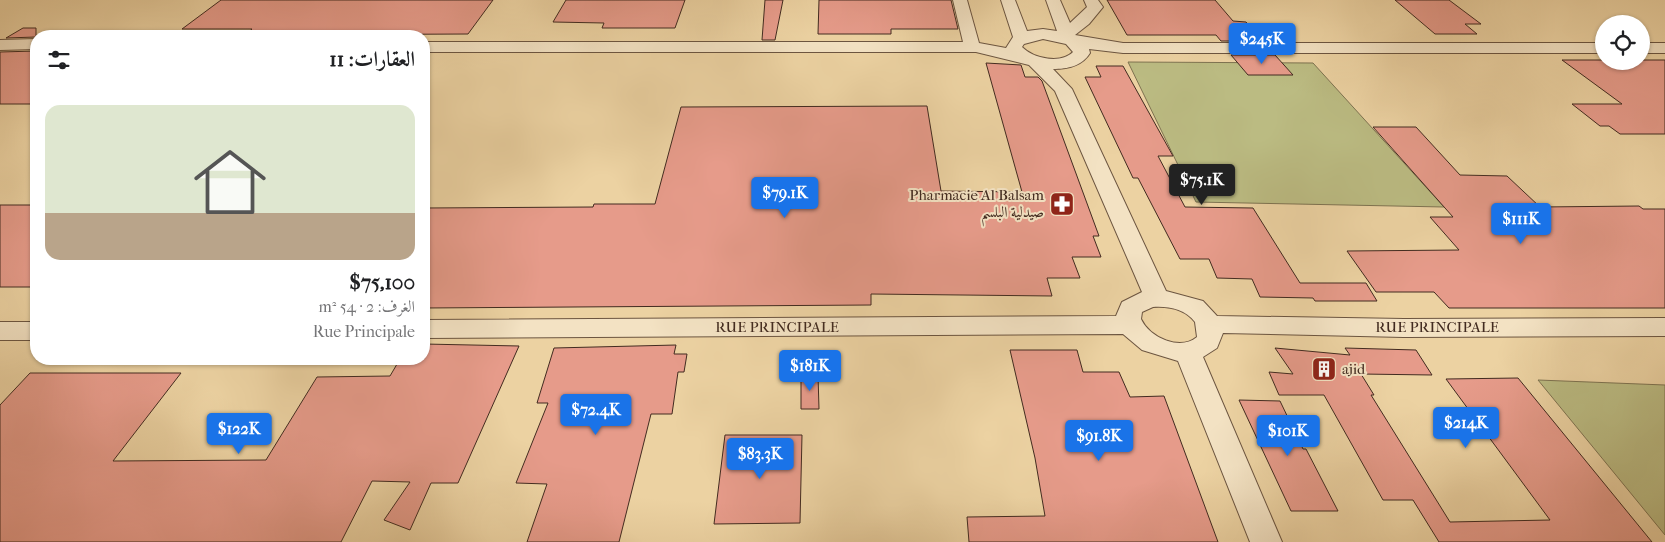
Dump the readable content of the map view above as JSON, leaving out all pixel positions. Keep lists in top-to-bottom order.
{
  "streets": {
    "street": ["RUE PRINCIPALE"]
  },
  "places": {
    "pharmacy": ["Pharmacie Al Balsam صيدلية البلسم"],
    "building": ["ajid"]
  },
  "page": {
    "price": [
      "$245K",
      "$75.1K",
      "$79.1K",
      "$111K",
      "$181K",
      "$72.4K",
      "$214K",
      "$122K",
      "$101K",
      "$91.8K",
      "$83.3K"
    ],
    "heading": "العقارات: 11",
    "list": [
      {
        "name": "$75,100",
        "note": "الغرف: 2 · 54 m² · Rue Principale"
      }
    ]
  }
}
